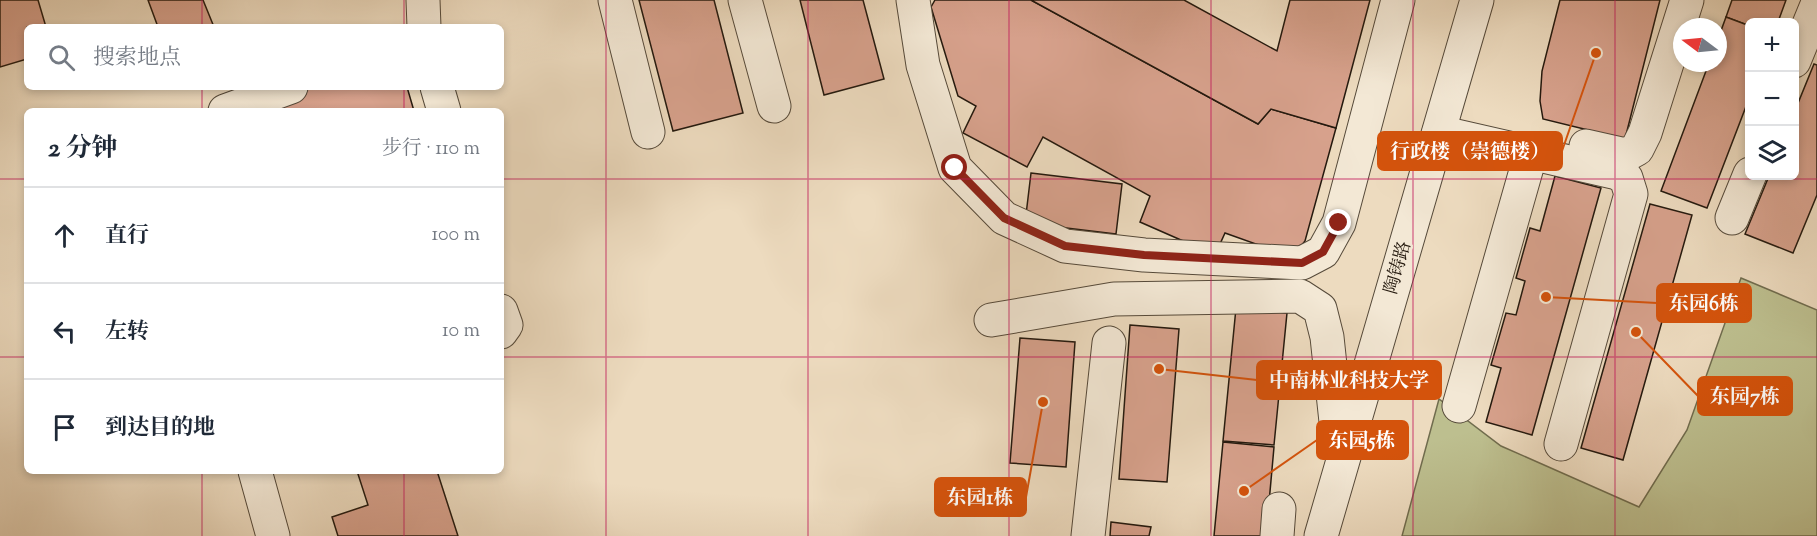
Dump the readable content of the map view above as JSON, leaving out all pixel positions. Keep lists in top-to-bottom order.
{
  "streets": {
    "street": ["陶铸路"]
  },
  "places": [
    "行政楼（崇德楼）",
    "东园6栋",
    "东园7栋",
    "中南林业科技大学",
    "东园1栋",
    "东园5栋"
  ],
  "north": "left",
  "page": {
    "map_buttons": ["+", "−"],
    "search": "搜索地点",
    "heading": ["2 分钟", "步行 · 110 m"],
    "list": [
      ["直行", "100 m"],
      ["左转", "10 m"],
      "到达目的地"
    ]
  }
}
